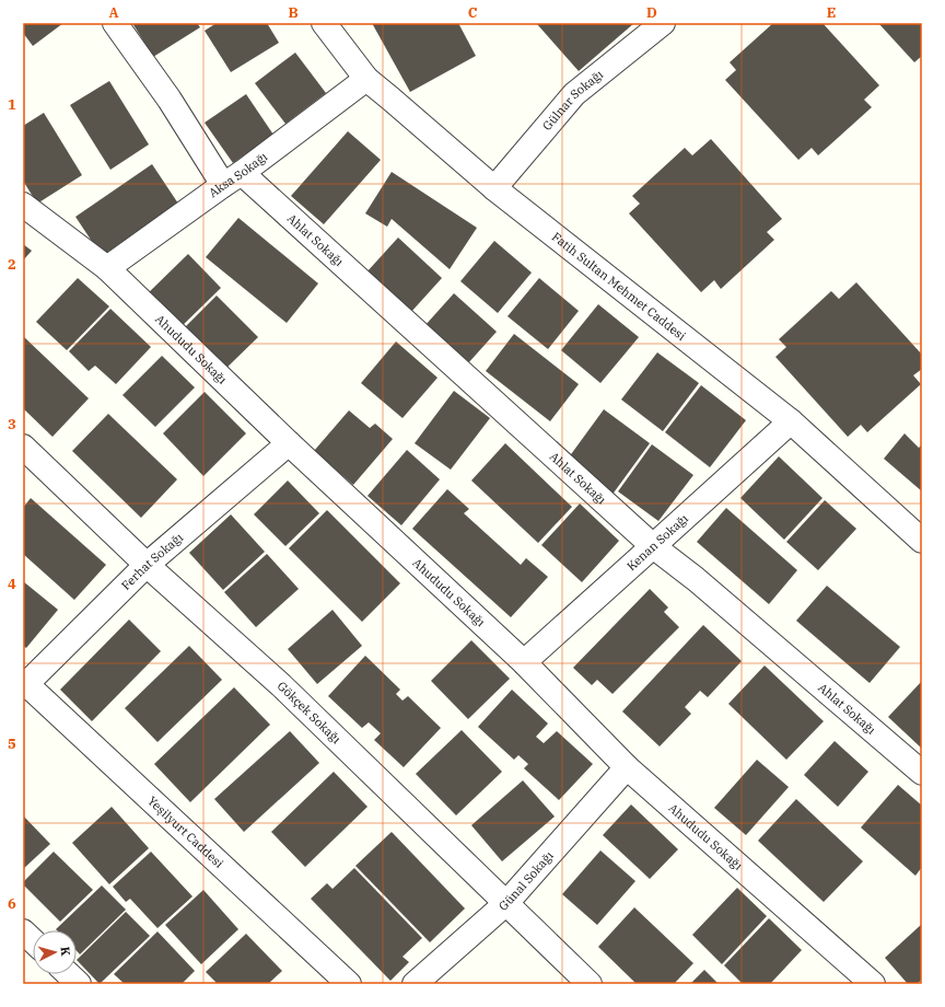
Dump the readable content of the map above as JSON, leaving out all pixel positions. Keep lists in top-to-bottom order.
{
  "streets": {
    "street": [
      "Gülnar Sokağı",
      "Aksa Sokağı",
      "Ahlat Sokağı",
      "Fatih Sultan Mehmet Caddesi",
      "Ahududu Sokağı",
      "Kenan Sokağı",
      "Ferhat Sokağı",
      "Gökçek Sokağı",
      "Yeşilyurt Caddesi",
      "Günal Sokağı"
    ]
  },
  "crossings": [
    ["Gülnar Sokağı", "Fatih Sultan Mehmet Caddesi"],
    ["Aksa Sokağı", "Ahlat Sokağı"],
    ["Aksa Sokağı", "Fatih Sultan Mehmet Caddesi"],
    ["Aksa Sokağı", "Ahududu Sokağı"],
    ["Ahlat Sokağı", "Kenan Sokağı"],
    ["Fatih Sultan Mehmet Caddesi", "Kenan Sokağı"],
    ["Ahududu Sokağı", "Kenan Sokağı"],
    ["Ahududu Sokağı", "Ferhat Sokağı"],
    ["Ahududu Sokağı", "Günal Sokağı"],
    ["Ferhat Sokağı", "Gökçek Sokağı"],
    ["Ferhat Sokağı", "Yeşilyurt Caddesi"],
    ["Gökçek Sokağı", "Günal Sokağı"]
  ],
  "north": "right",
  "grid": {
    "columns": [
      "A",
      "B",
      "C",
      "D",
      "E"
    ],
    "rows": [
      "1",
      "2",
      "3",
      "4",
      "5",
      "6"
    ]
  }
}
